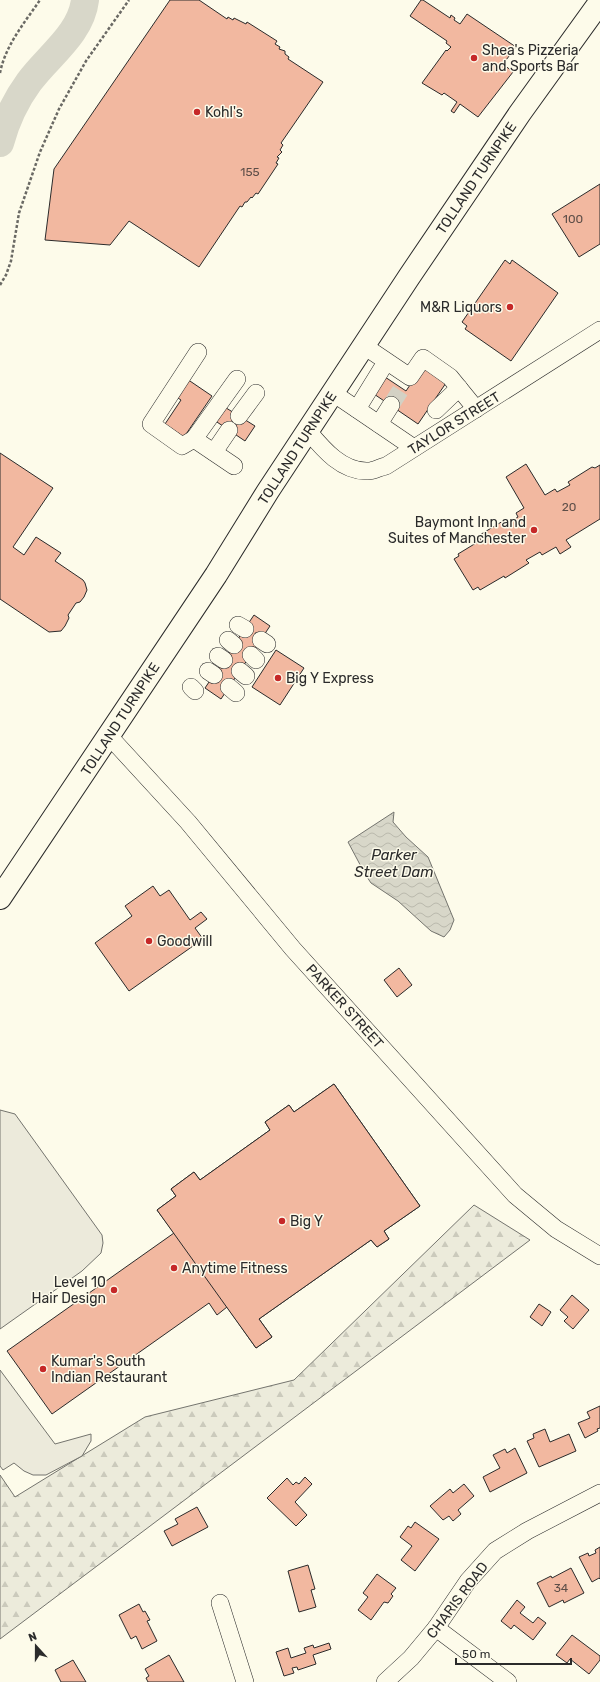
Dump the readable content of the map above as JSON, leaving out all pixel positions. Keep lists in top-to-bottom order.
{
  "streets": {
    "main road": ["TOLLAND TURNPIKE"],
    "street": ["TAYLOR STREET", "PARKER STREET", "CHARIS ROAD"]
  },
  "crossings": [
    ["TOLLAND TURNPIKE", "TAYLOR STREET"],
    ["TOLLAND TURNPIKE", "PARKER STREET"]
  ],
  "water": ["Parker Street Dam"],
  "places": [
    "Shea's Pizzeria and Sports Bar",
    "Kohl's",
    "M&R Liquors",
    "Baymont Inn and Suites of Manchester",
    "Big Y Express",
    "Goodwill",
    "Big Y",
    "Anytime Fitness",
    "Level 10 Hair Design",
    "Kumar's South Indian Restaurant"
  ],
  "house_numbers": [
    "155",
    "100",
    "20",
    "34"
  ],
  "scale_bar": "50 m",
  "north": "top"
}
